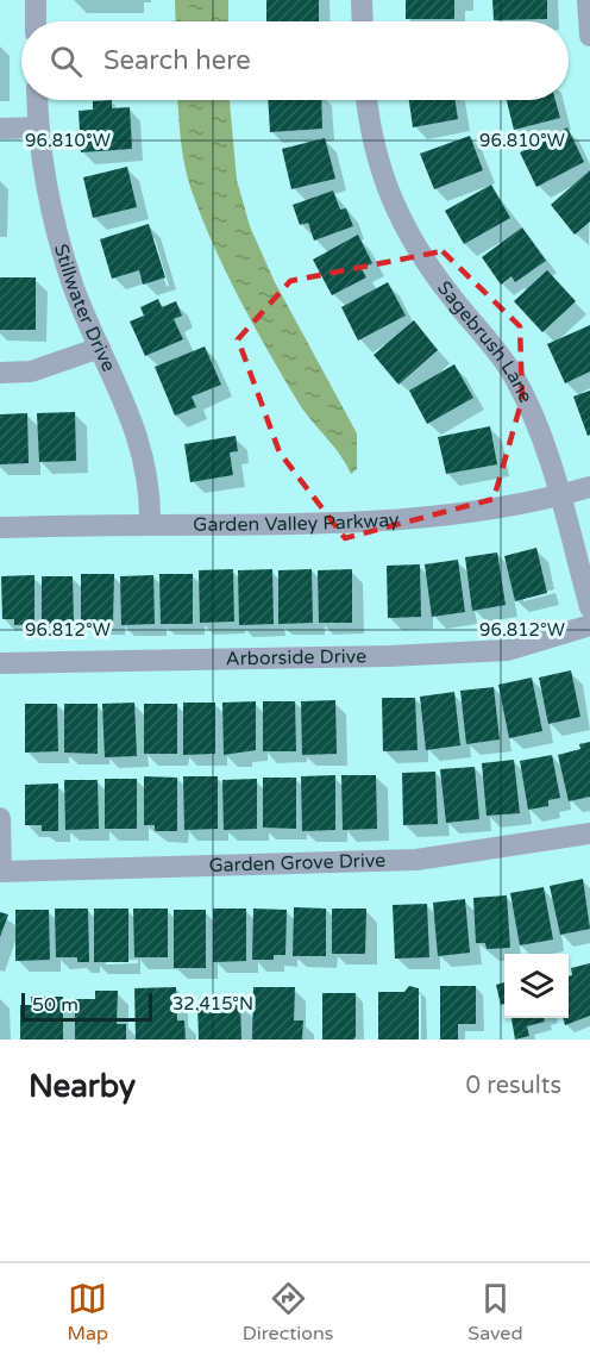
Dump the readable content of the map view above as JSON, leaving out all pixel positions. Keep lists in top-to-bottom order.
{
  "streets": {
    "street": [
      "Stillwater Drive",
      "Sagebrush Lane",
      "Garden Valley Parkway",
      "Arborside Drive",
      "Garden Grove Drive"
    ]
  },
  "crossings": [
    ["Stillwater Drive", "Garden Valley Parkway"],
    ["Sagebrush Lane", "Garden Valley Parkway"]
  ],
  "scale_bar": "50 m",
  "page": {
    "search": "Search here",
    "scale": "50 m",
    "heading": ["Nearby", "0 results"],
    "nav": ["Map", "Directions", "Saved"]
  },
  "coordinates": ["96.810°W", "96.812°W", "32.415°N"]
}
